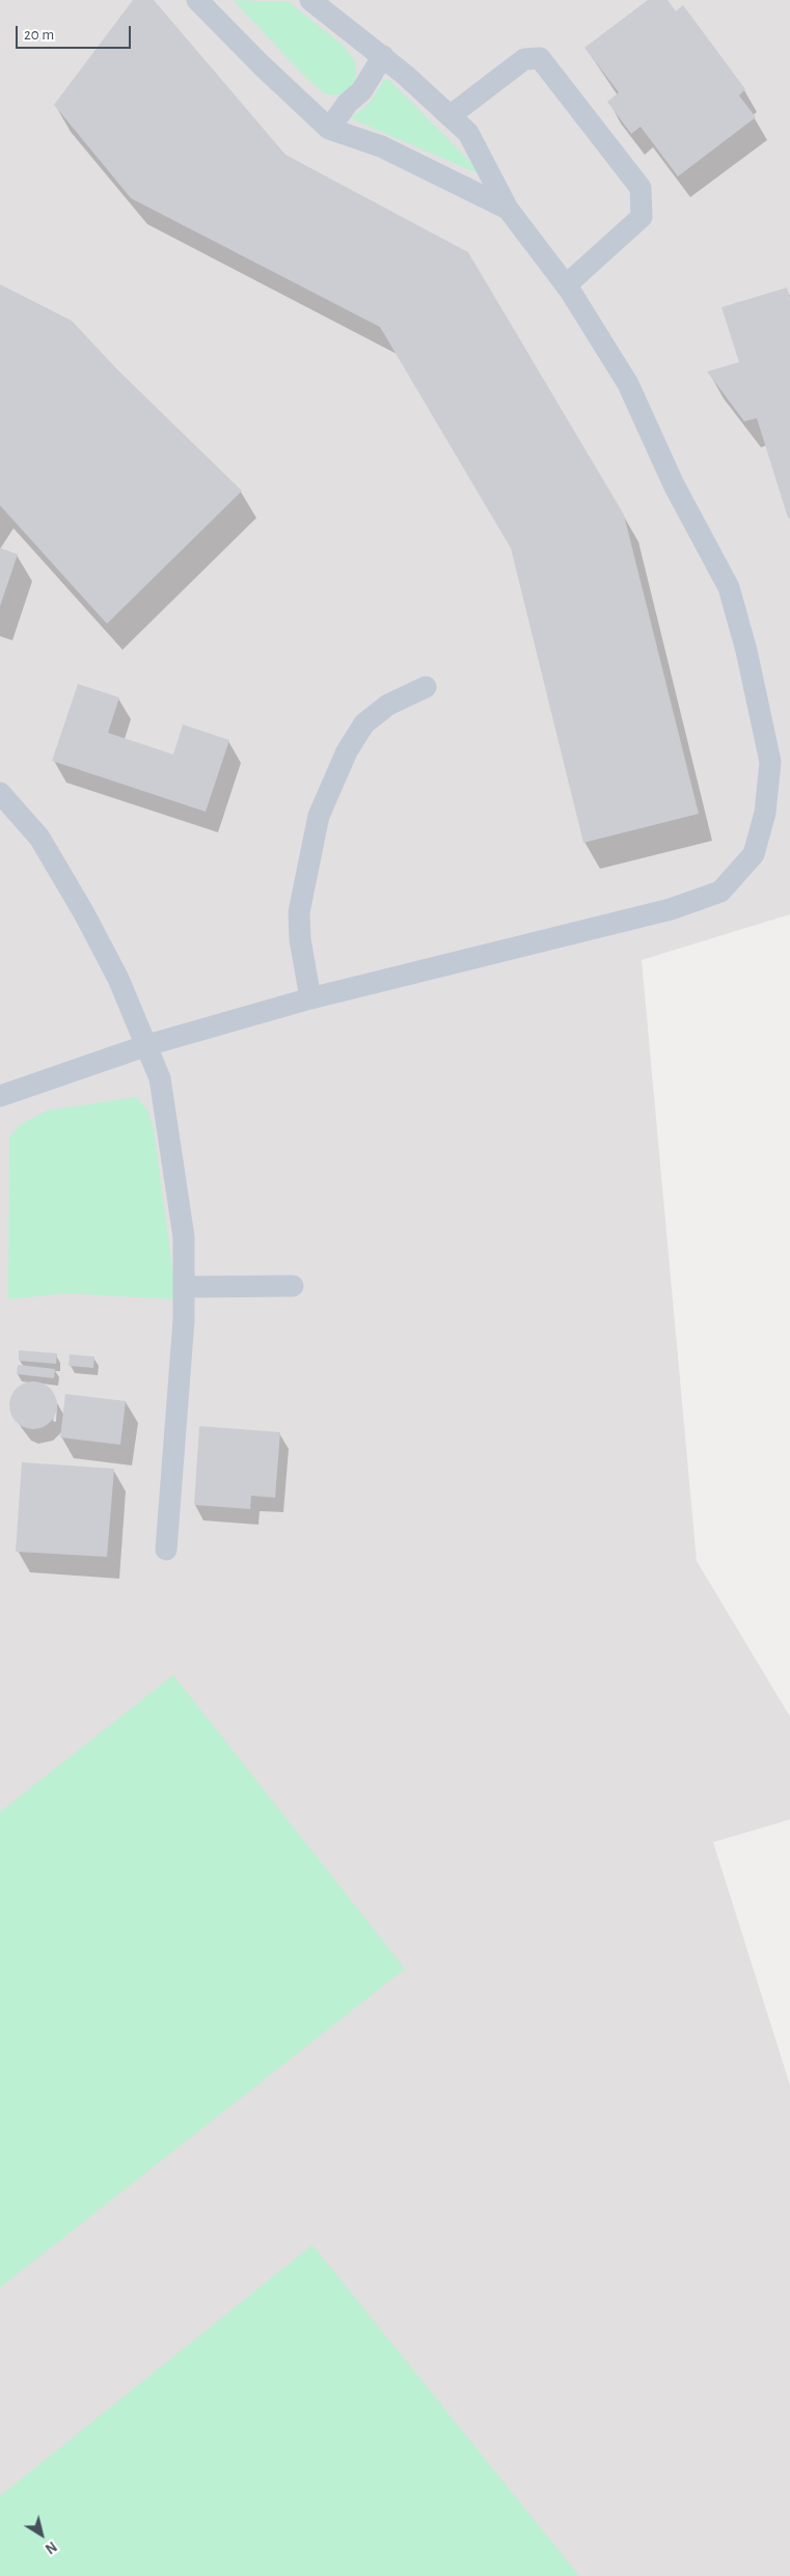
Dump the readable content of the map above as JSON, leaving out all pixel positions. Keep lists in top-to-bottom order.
{
  "scale_bar": "20 m",
  "north": "bottom right"
}
